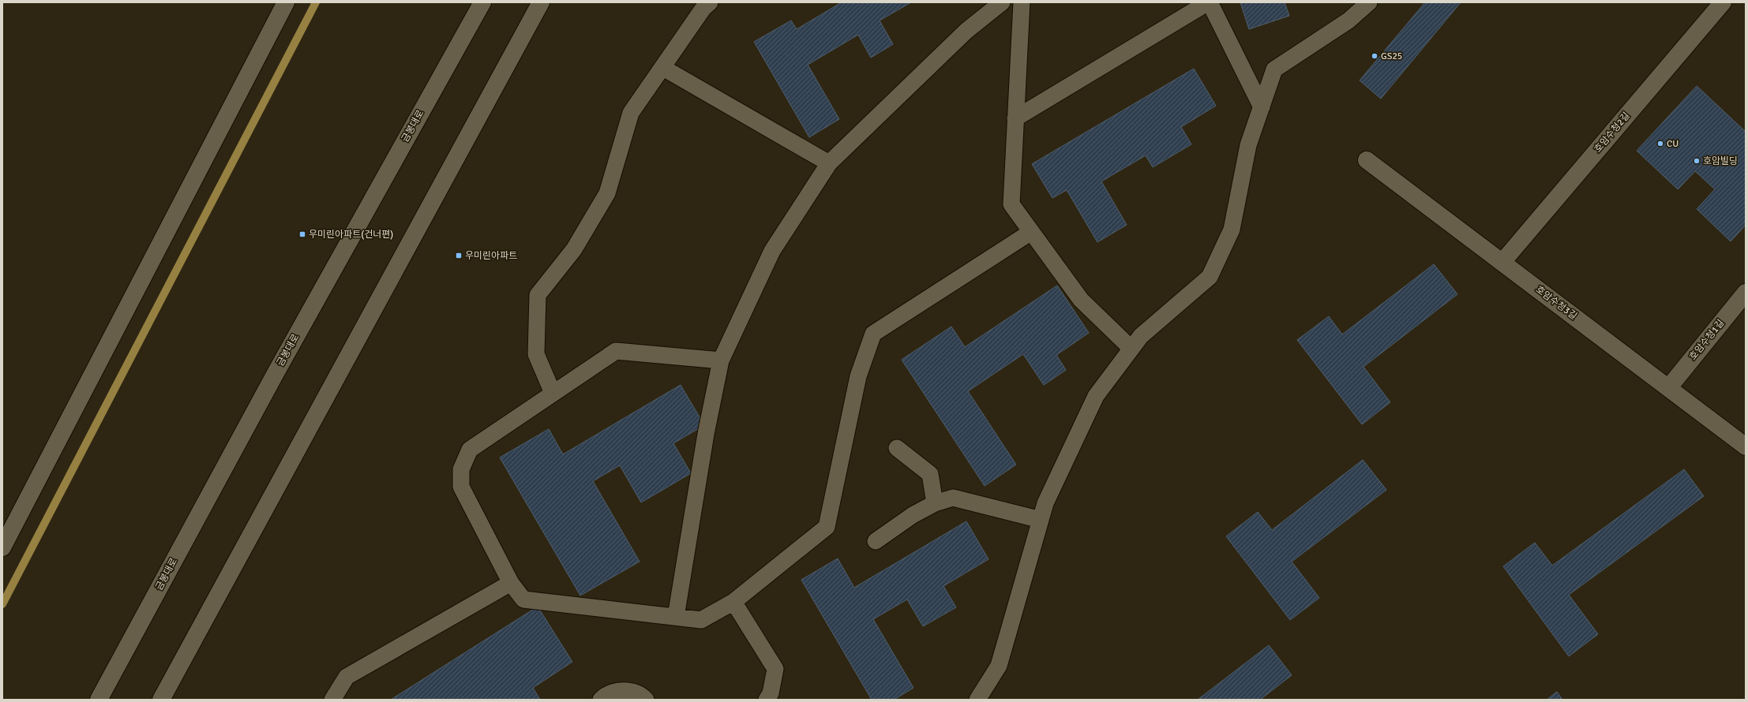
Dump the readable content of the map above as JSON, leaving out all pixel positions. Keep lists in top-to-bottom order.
{
  "streets": {
    "street": [
      "금봉대로",
      "호암수청2길",
      "호암수청3길",
      "호암수청1길"
    ]
  },
  "crossings": [
    ["호암수청2길", "호암수청3길"],
    ["호암수청3길", "호암수청1길"]
  ],
  "places": {
    "other": ["GS25", "CU", "호암빌딩"],
    "transit": ["우미린아파트(건너편)", "우미린아파트"]
  }
}
